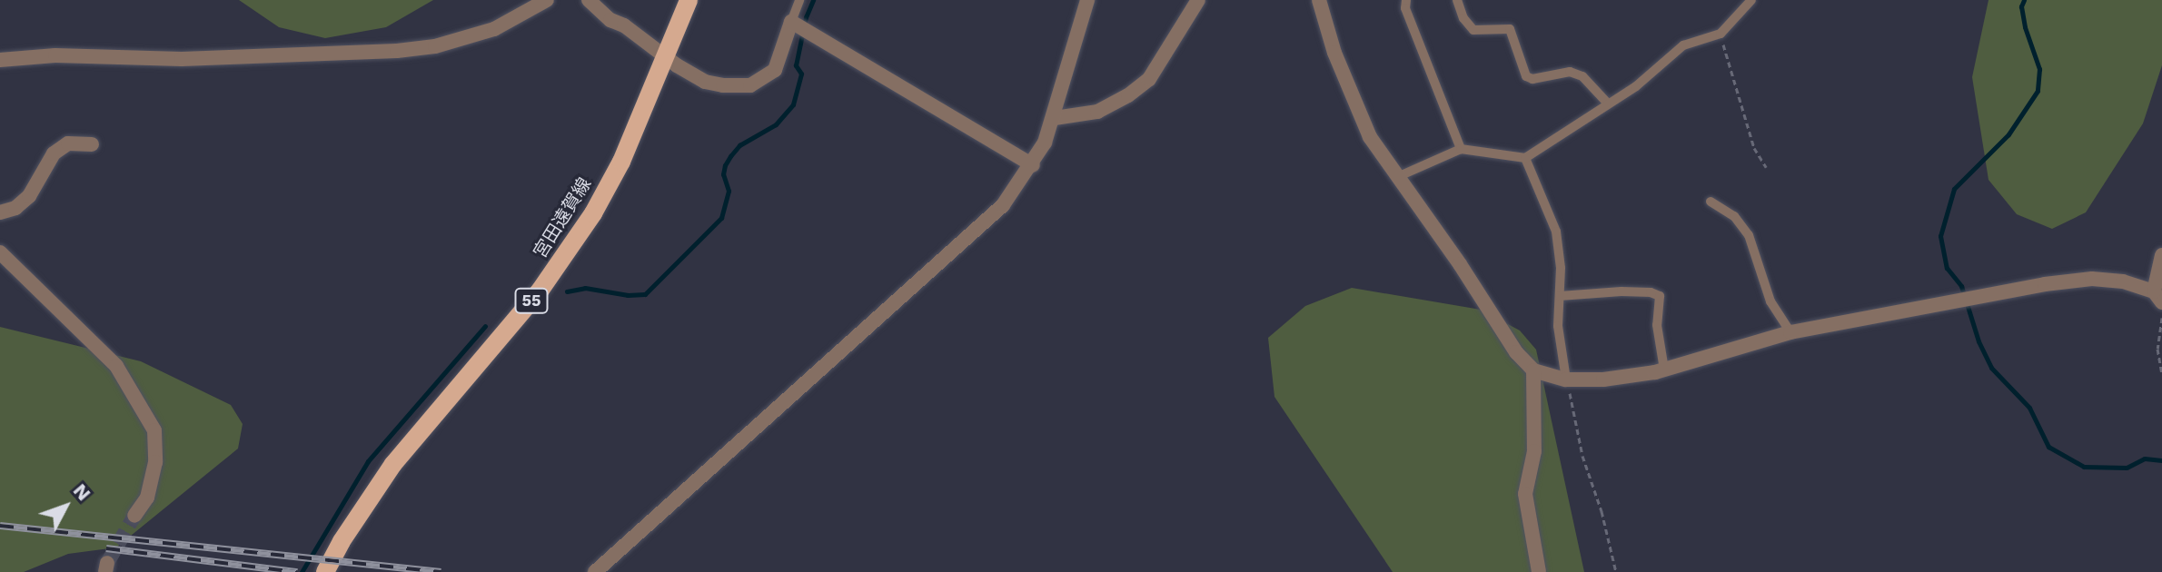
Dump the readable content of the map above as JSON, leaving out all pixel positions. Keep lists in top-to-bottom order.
{
  "streets": {
    "main road": ["宮田遠賀線", "55"]
  },
  "north": "top right"
}
